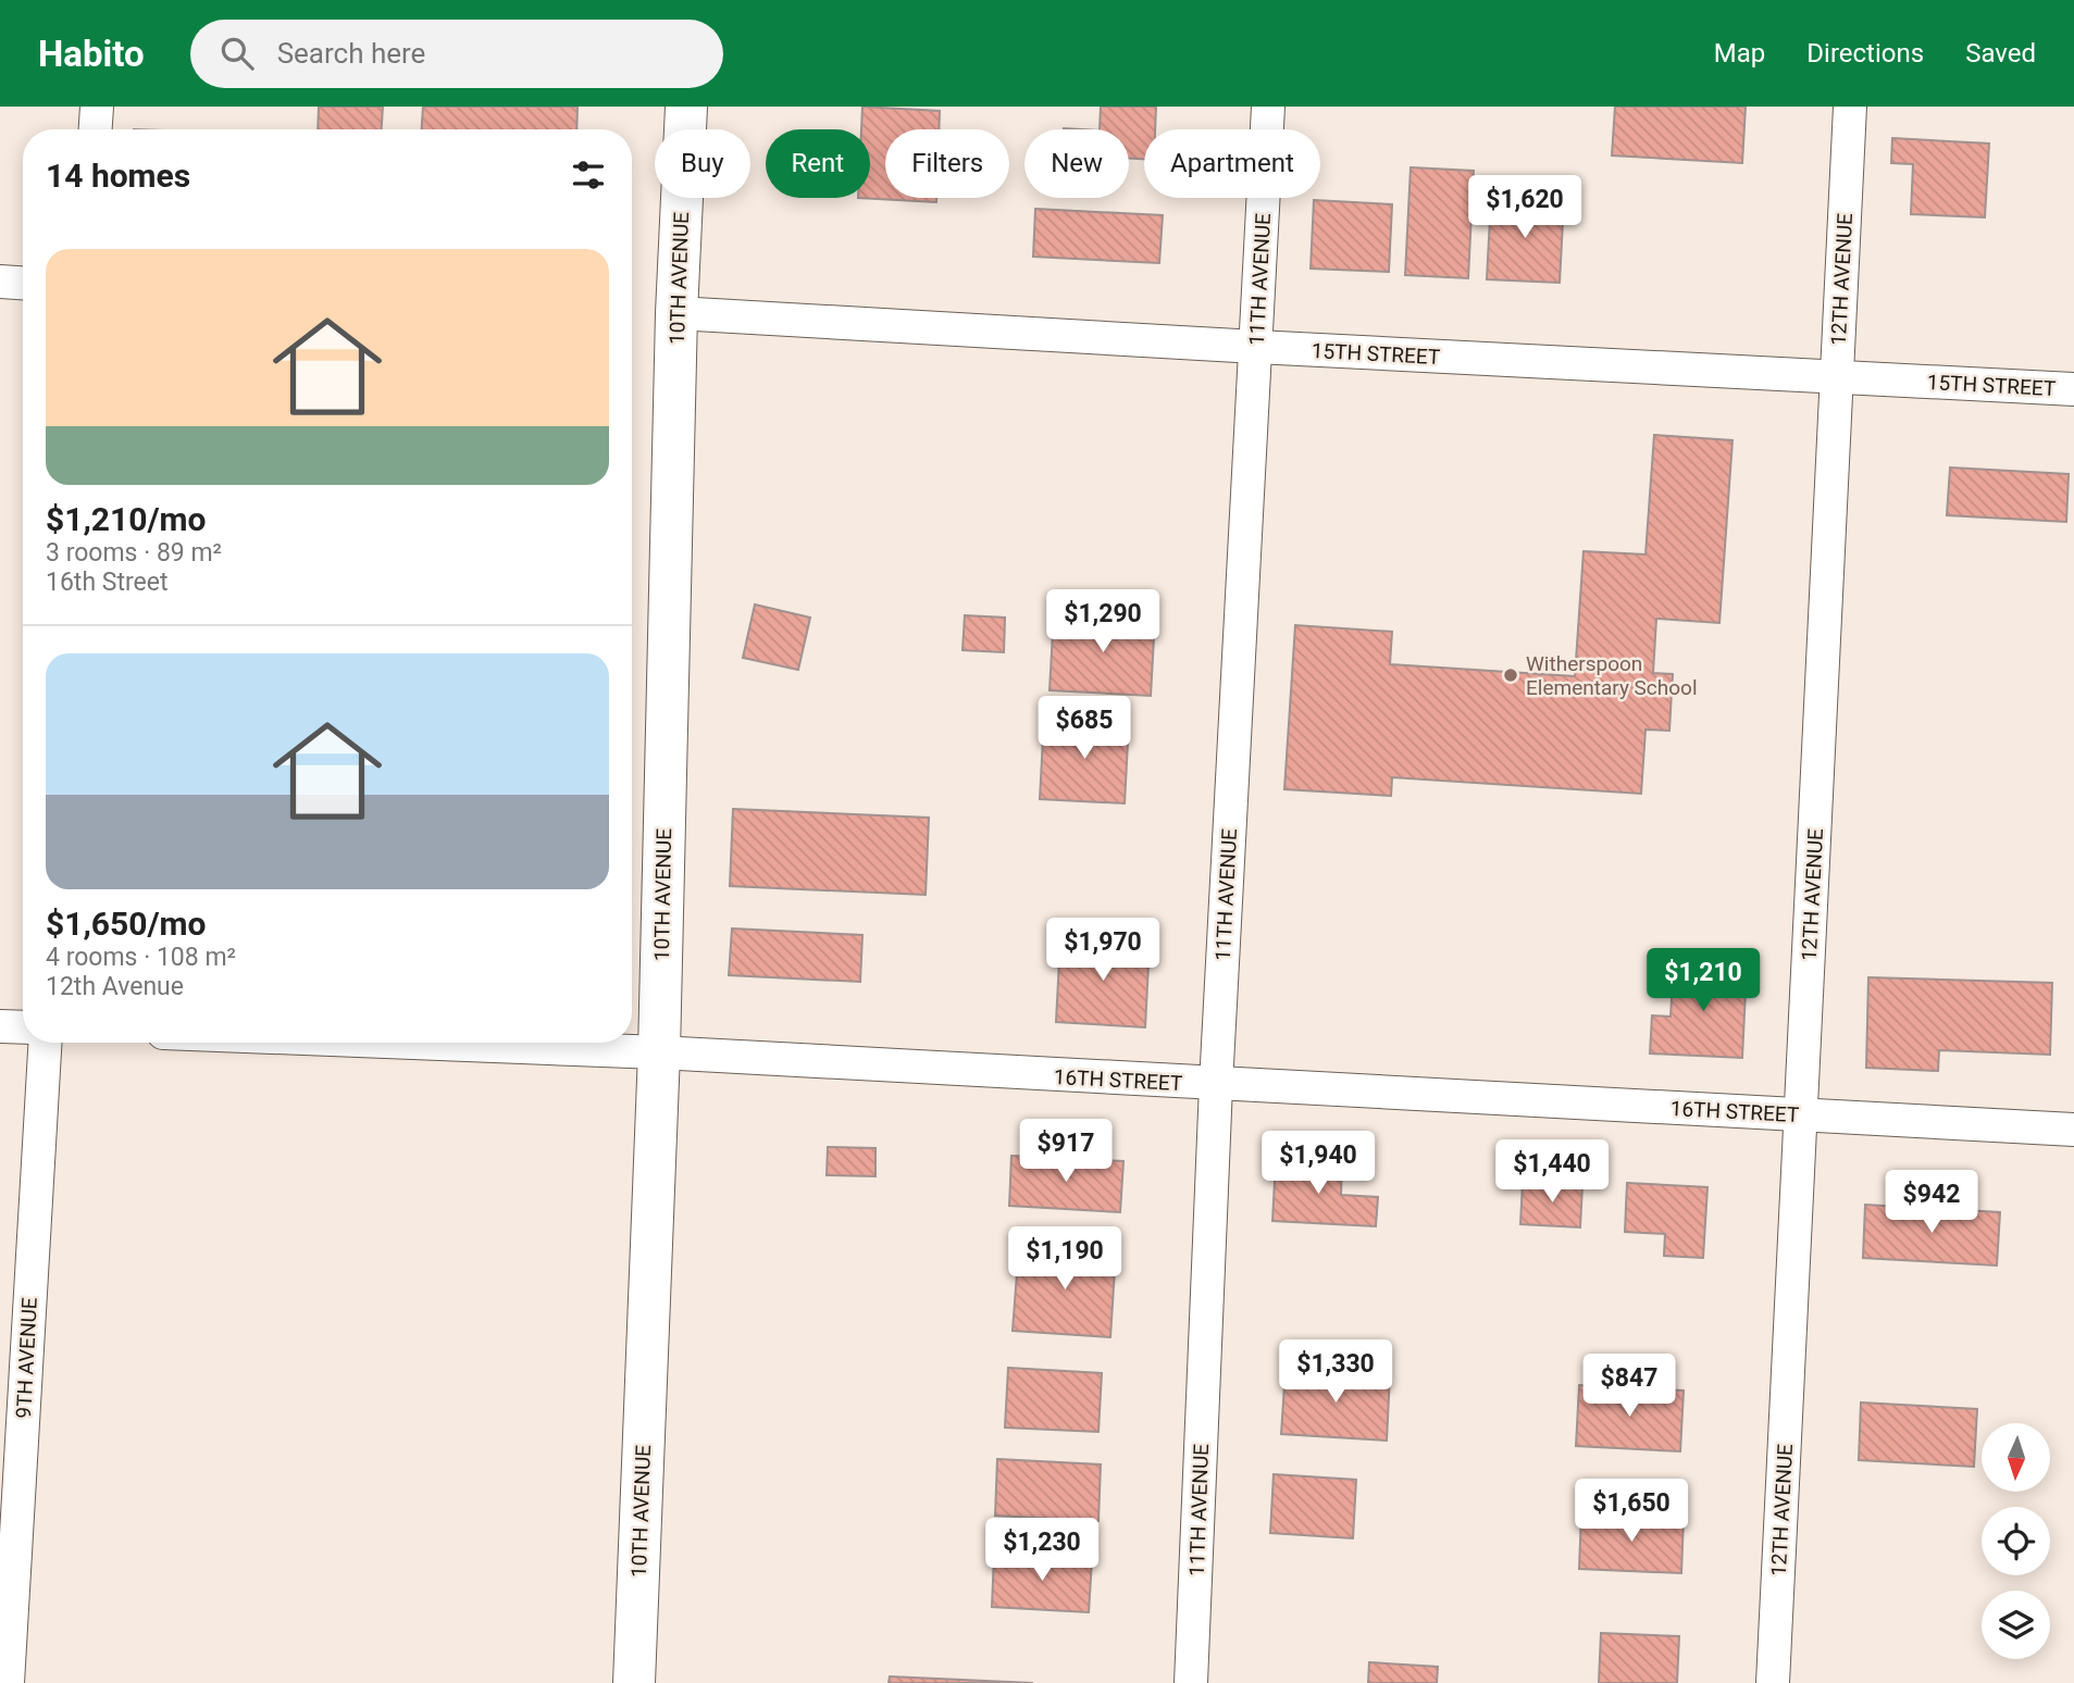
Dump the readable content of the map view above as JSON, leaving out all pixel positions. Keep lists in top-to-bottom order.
{
  "streets": {
    "street": [
      "10TH AVENUE",
      "11TH AVENUE",
      "12TH AVENUE",
      "15TH STREET",
      "16TH STREET",
      "9TH AVENUE"
    ]
  },
  "crossings": [
    ["10TH AVENUE", "15TH STREET"],
    ["10TH AVENUE", "16TH STREET"],
    ["11TH AVENUE", "15TH STREET"],
    ["11TH AVENUE", "16TH STREET"],
    ["12TH AVENUE", "15TH STREET"],
    ["12TH AVENUE", "16TH STREET"]
  ],
  "places": ["Witherspoon Elementary School"],
  "north": "bottom",
  "page": {
    "header": "Habito",
    "search": "Search here",
    "nav": ["Map", "Directions", "Saved"],
    "chip": [
      "Buy",
      "Rent",
      "Filters",
      "New",
      "Apartment"
    ],
    "heading": "14 homes",
    "price": [
      "$1,620",
      "$1,290",
      "$685",
      "$1,970",
      "$1,210",
      "$917",
      "$1,940",
      "$1,440",
      "$942",
      "$1,190",
      "$1,330",
      "$847",
      "$1,650",
      "$1,230"
    ],
    "list": [
      {
        "name": "$1,210/mo",
        "note": "3 rooms · 89 m² · 16th Street"
      },
      {
        "name": "$1,650/mo",
        "note": "4 rooms · 108 m² · 12th Avenue"
      }
    ]
  }
}
